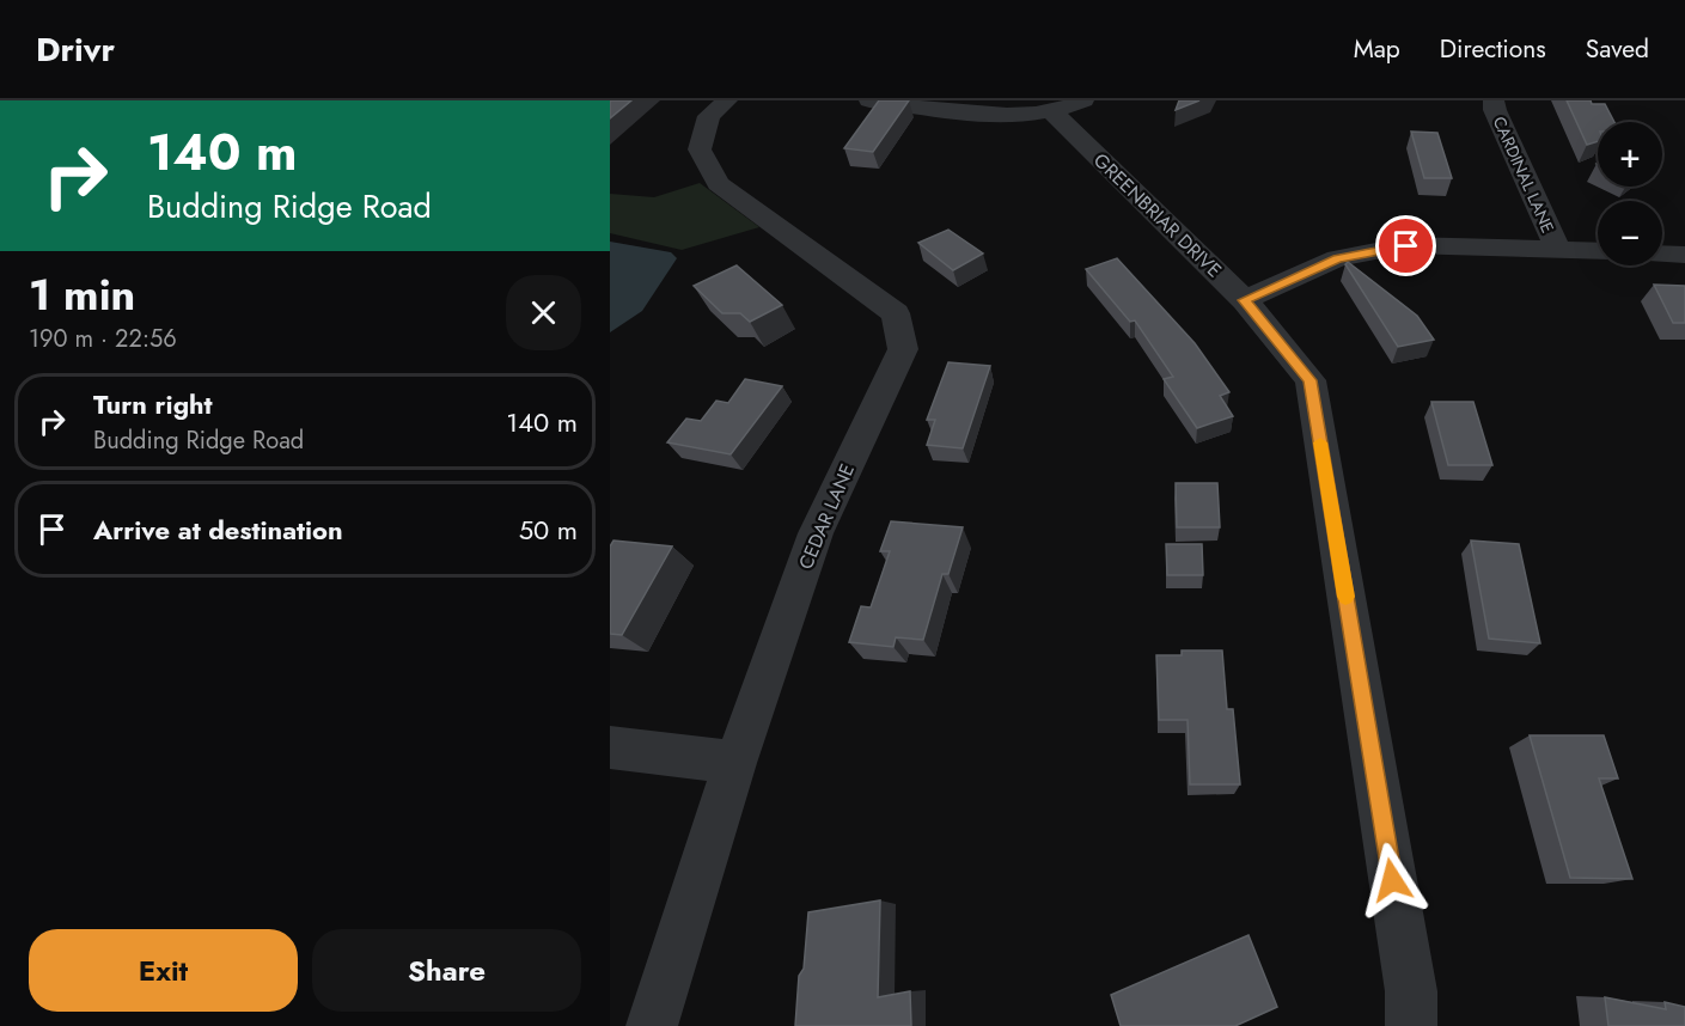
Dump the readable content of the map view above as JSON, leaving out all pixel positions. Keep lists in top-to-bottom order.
{
  "streets": {
    "street": ["CARDINAL LANE", "GREENBRIAR DRIVE", "CEDAR LANE"]
  },
  "page": {
    "header": "Drivr",
    "nav": ["Map", "Directions", "Saved"],
    "turn": ["140 m", "Budding Ridge Road"],
    "map_buttons": ["+", "−"],
    "heading": ["1 min", "190 m · 22:56"],
    "list": [
      {
        "name": "Turn right",
        "note": "Budding Ridge Road",
        "value": "140 m"
      },
      {
        "name": "Arrive at destination",
        "value": "50 m"
      }
    ],
    "buttons": ["Exit", "Share"]
  }
}
